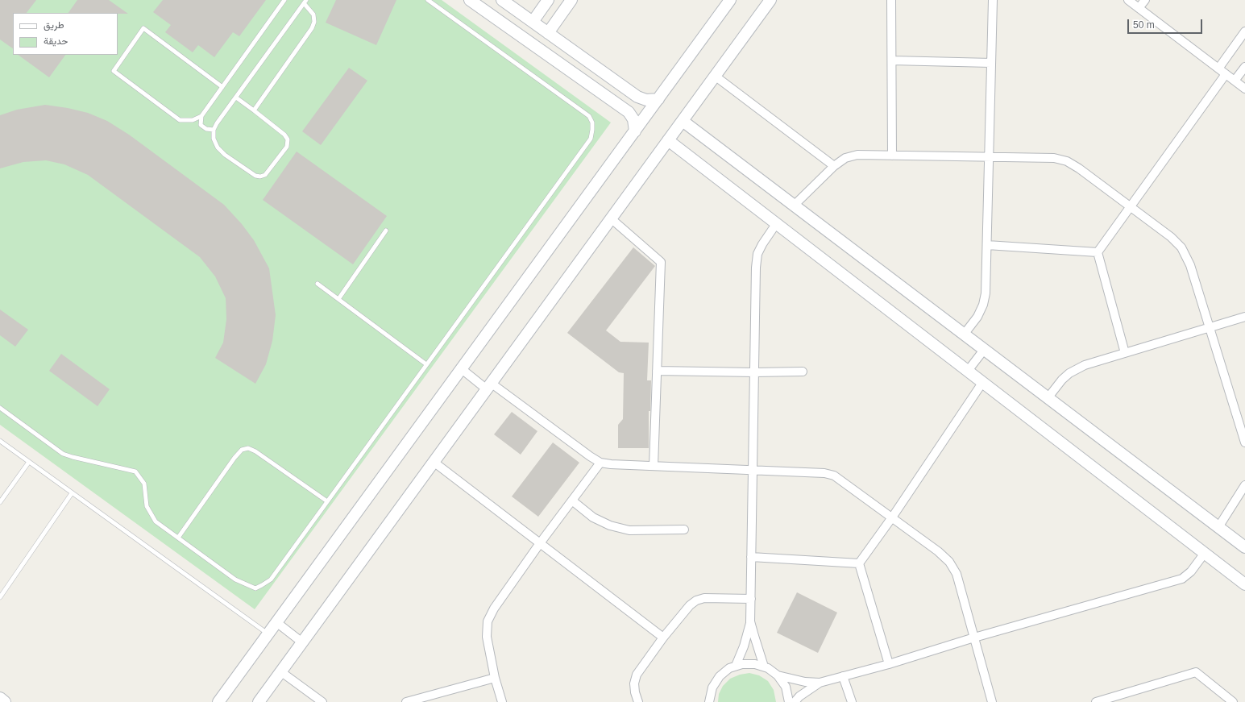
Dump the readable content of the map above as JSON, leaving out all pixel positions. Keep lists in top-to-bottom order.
{
  "legend": ["طريق", "حديقة"],
  "scale_bar": "50 m"
}
